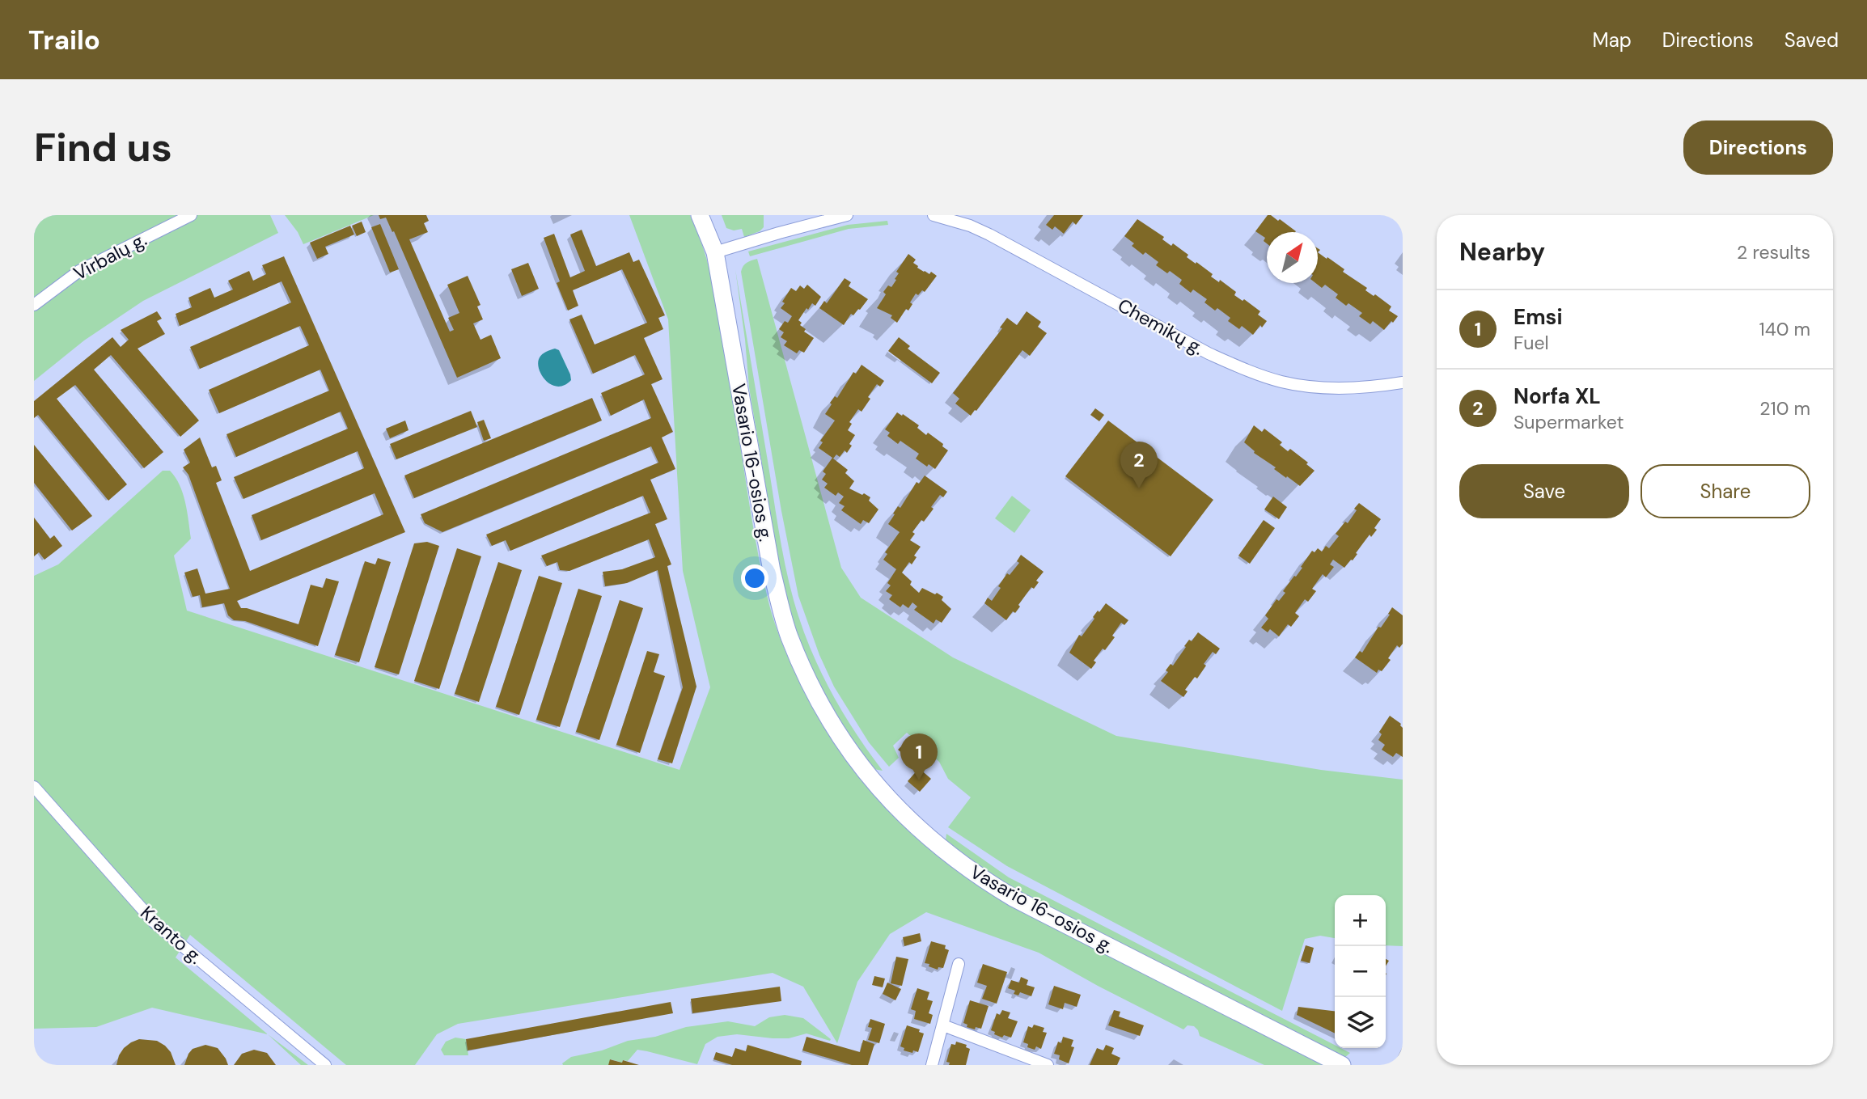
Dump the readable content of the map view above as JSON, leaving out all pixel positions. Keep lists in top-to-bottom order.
{
  "streets": {
    "main road": ["Vasario 16-osios g."],
    "street": ["Virbalų g.", "Chemikų g.", "Kranto g."]
  },
  "north": "top right",
  "page": {
    "header": "Trailo",
    "nav": ["Map", "Directions", "Saved"],
    "buttons": [
      "Directions",
      ["Save", "Share"]
    ],
    "title": "Find us",
    "heading": ["Nearby", "2 results"],
    "list": [
      {
        "mark": "1",
        "name": "Emsi",
        "note": "Fuel",
        "value": "140 m"
      },
      {
        "mark": "2",
        "name": "Norfa XL",
        "note": "Supermarket",
        "value": "210 m"
      }
    ],
    "pins": ["2", "1"],
    "map_buttons": ["+", "−"]
  }
}
